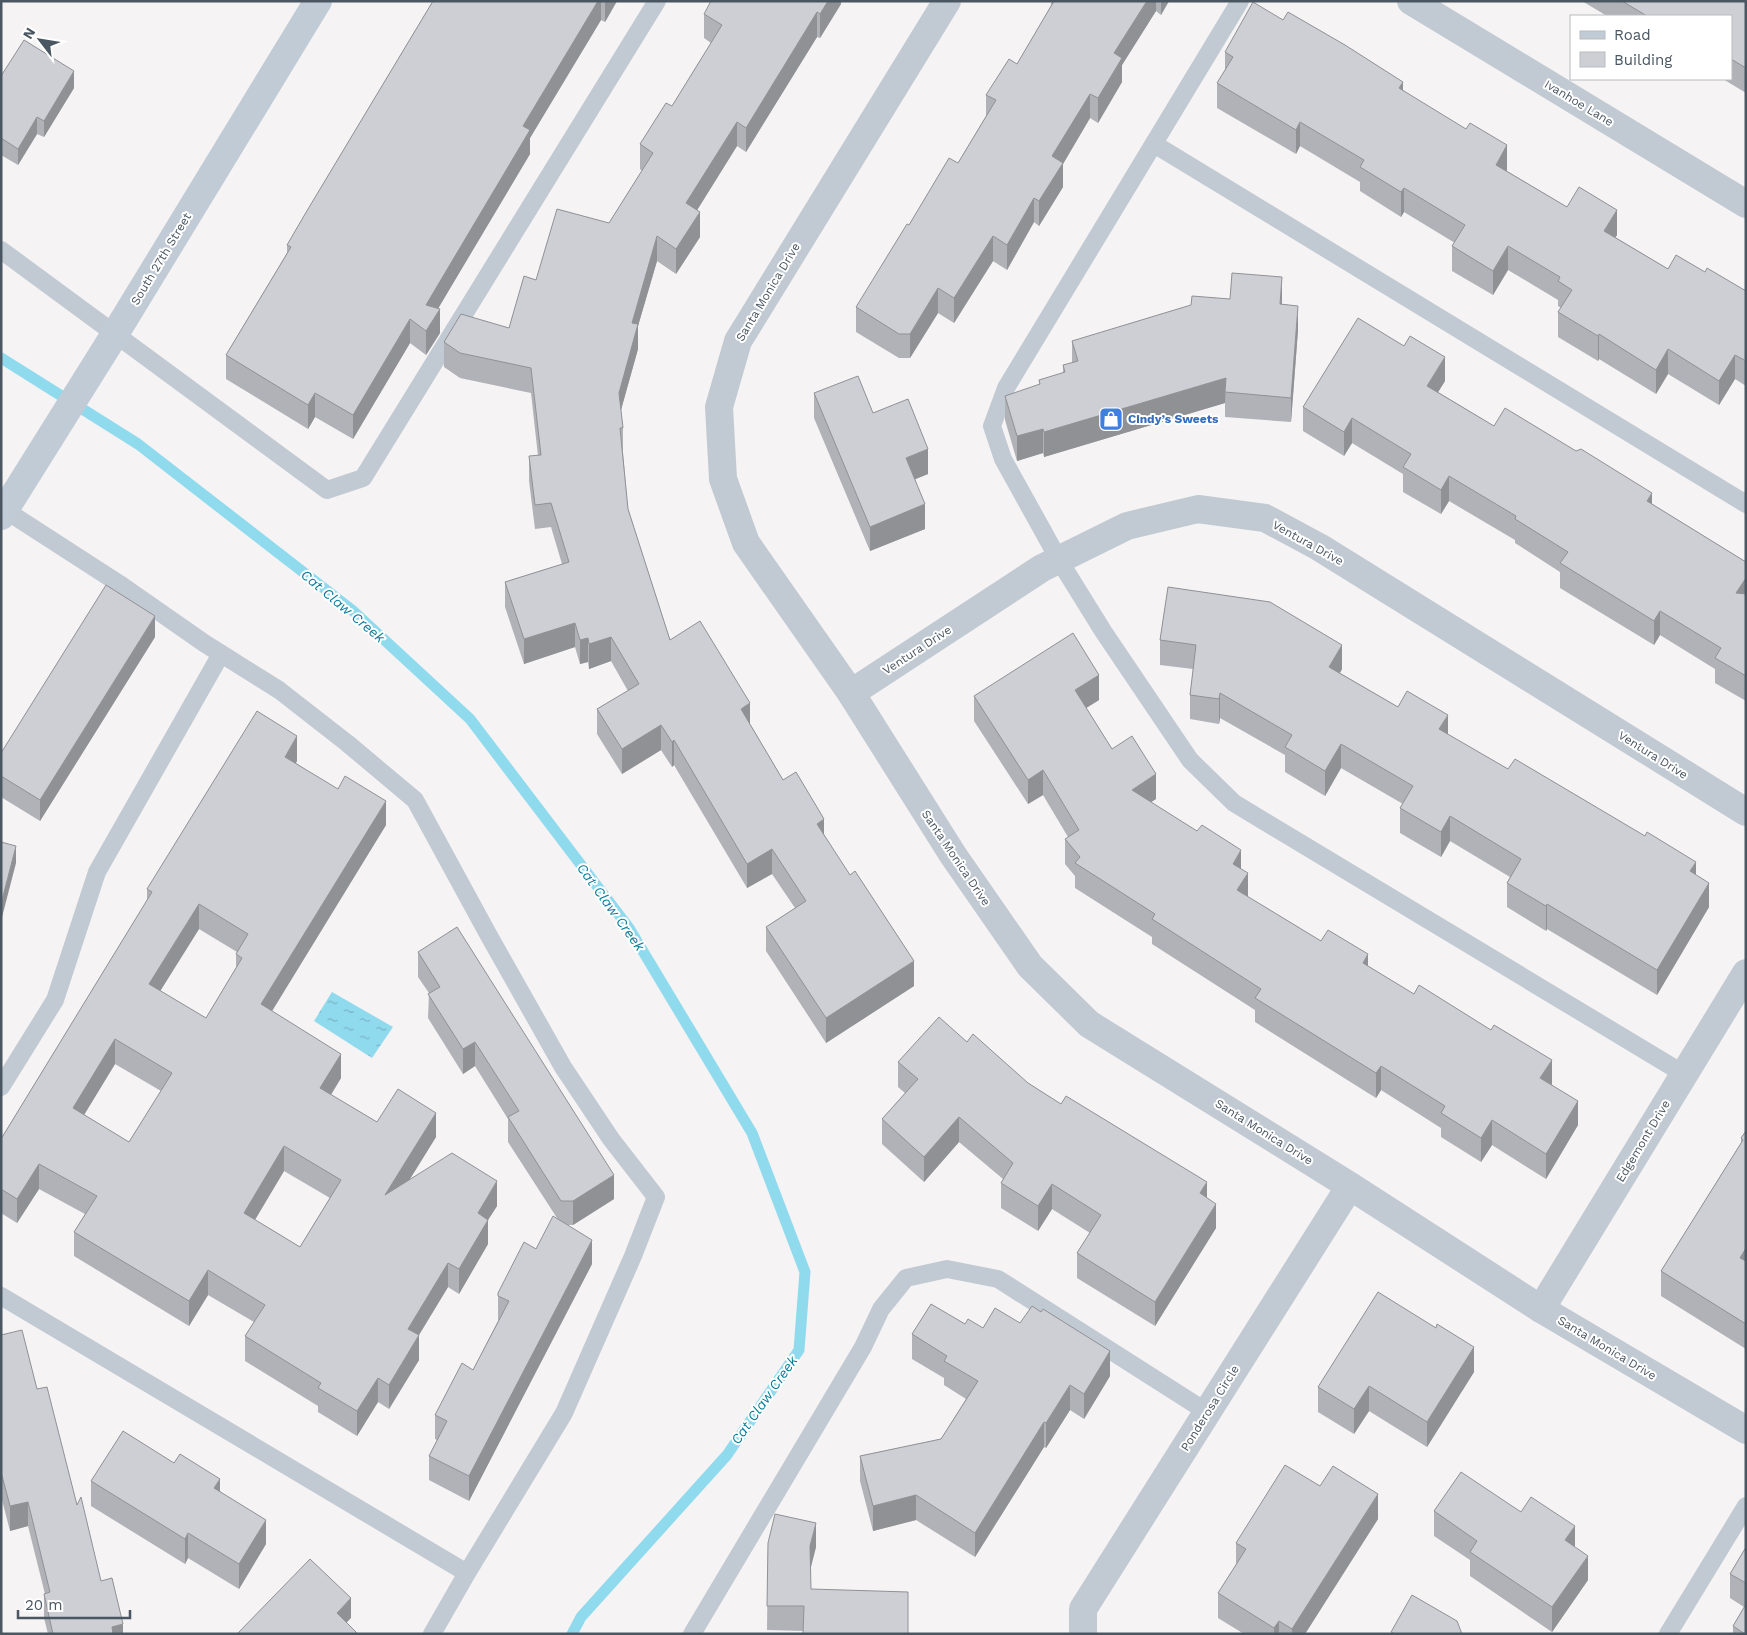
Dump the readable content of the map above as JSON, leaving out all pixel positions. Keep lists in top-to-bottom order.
{
  "streets": {
    "main road": ["South 27th Street"],
    "street": [
      "Ivanhoe Lane",
      "Santa Monica Drive",
      "Ventura Drive",
      "Edgemont Drive",
      "Ponderosa Circle"
    ]
  },
  "crossings": [
    ["Santa Monica Drive", "Ventura Drive"],
    ["Santa Monica Drive", "Edgemont Drive"],
    ["Santa Monica Drive", "Ponderosa Circle"]
  ],
  "water": ["Cat Claw Creek"],
  "places": {
    "shop": ["Cindy’s Sweets"]
  },
  "legend": ["Road", "Building"],
  "scale_bar": "20 m",
  "north": "top left"
}
